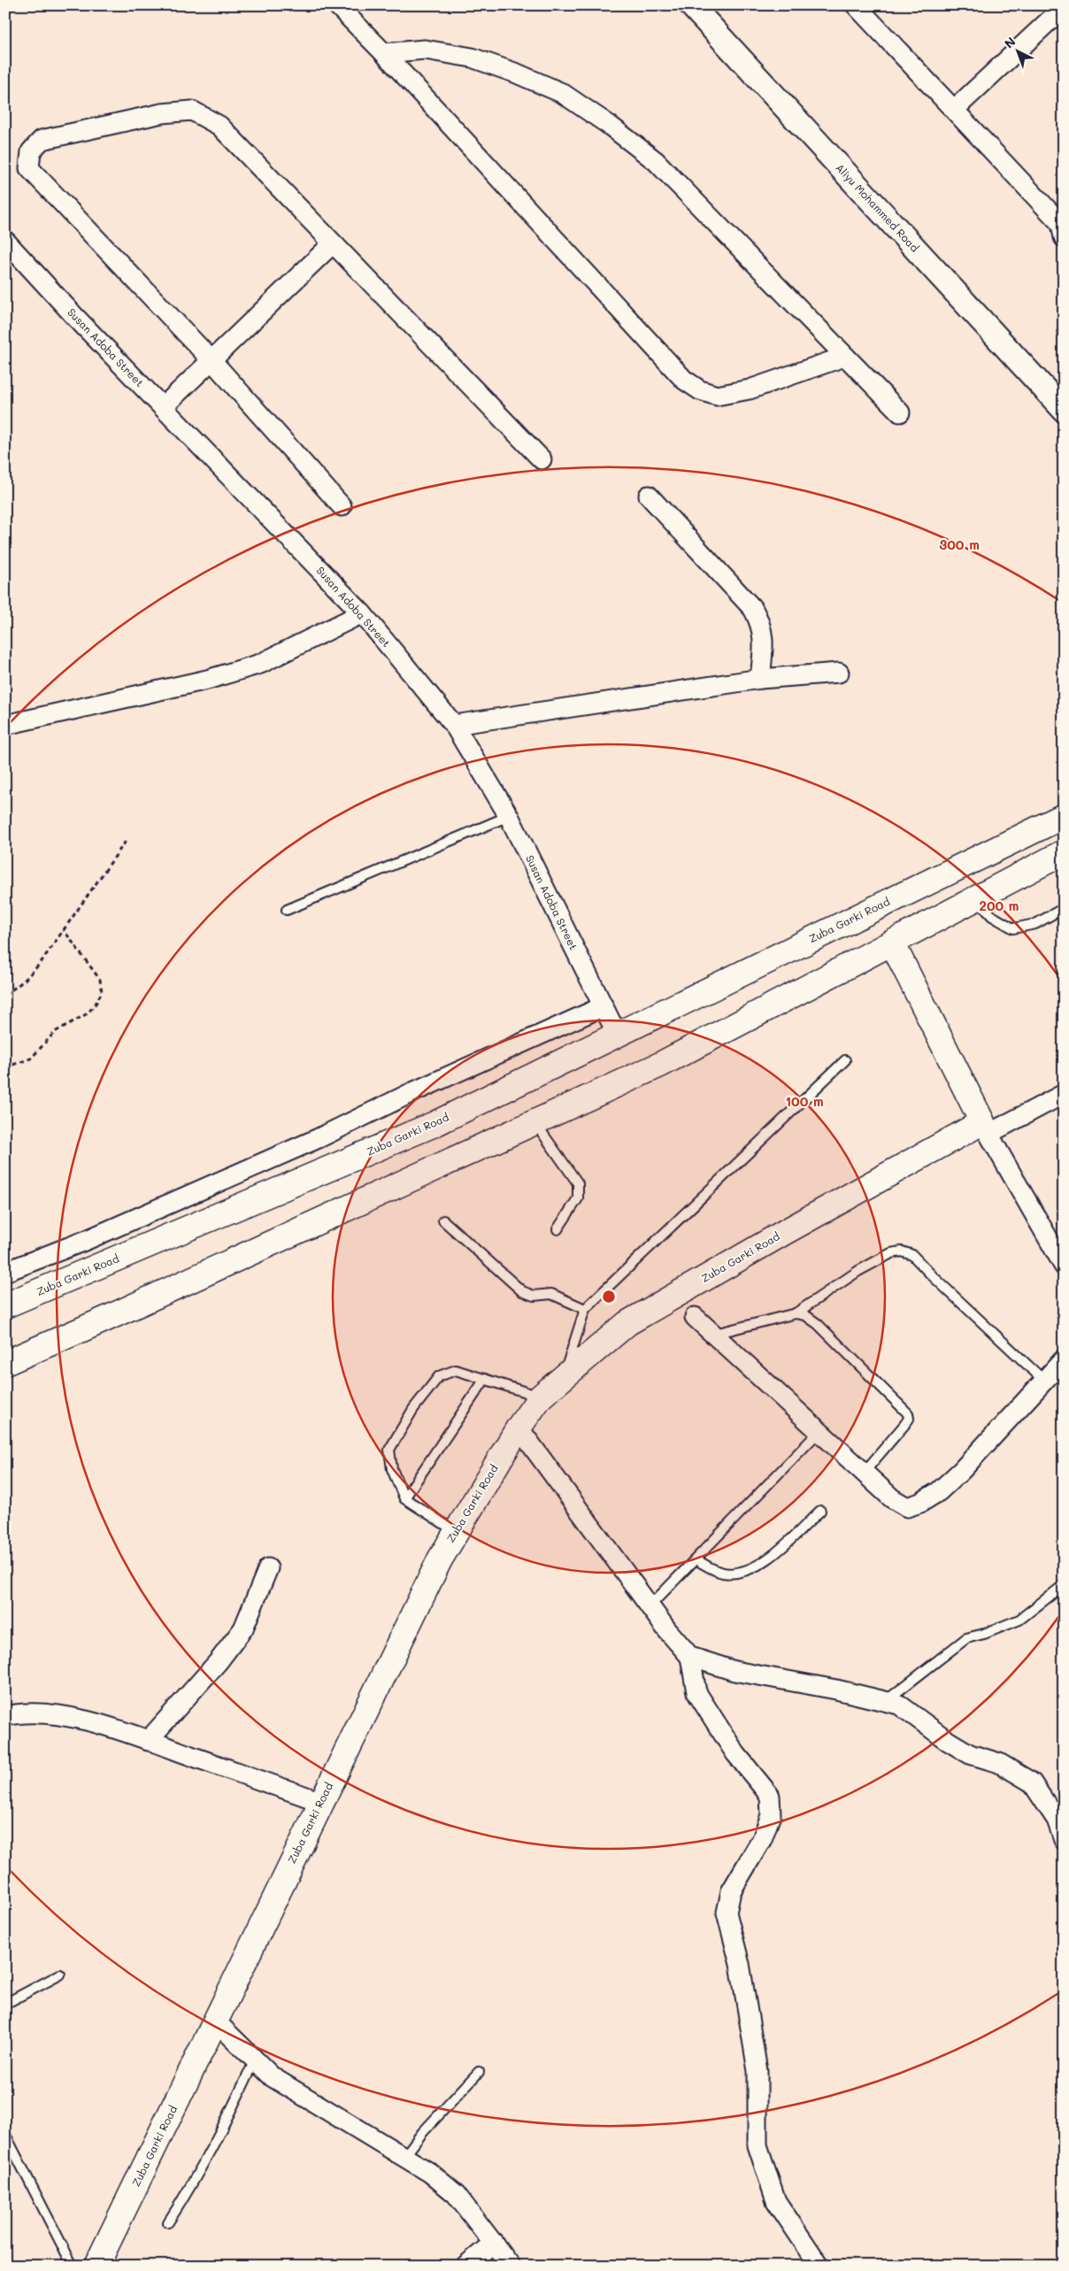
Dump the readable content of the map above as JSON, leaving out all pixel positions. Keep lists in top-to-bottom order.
{
  "streets": {
    "main road": ["Zuba Garki Road"],
    "street": ["Aliyu Mohammed Road", "Susan Adoba Street"]
  },
  "crossings": [
    ["Susan Adoba Street", "Zuba Garki Road"]
  ],
  "north": "top left",
  "rings": ["300 m", "200 m", "100 m"]
}
